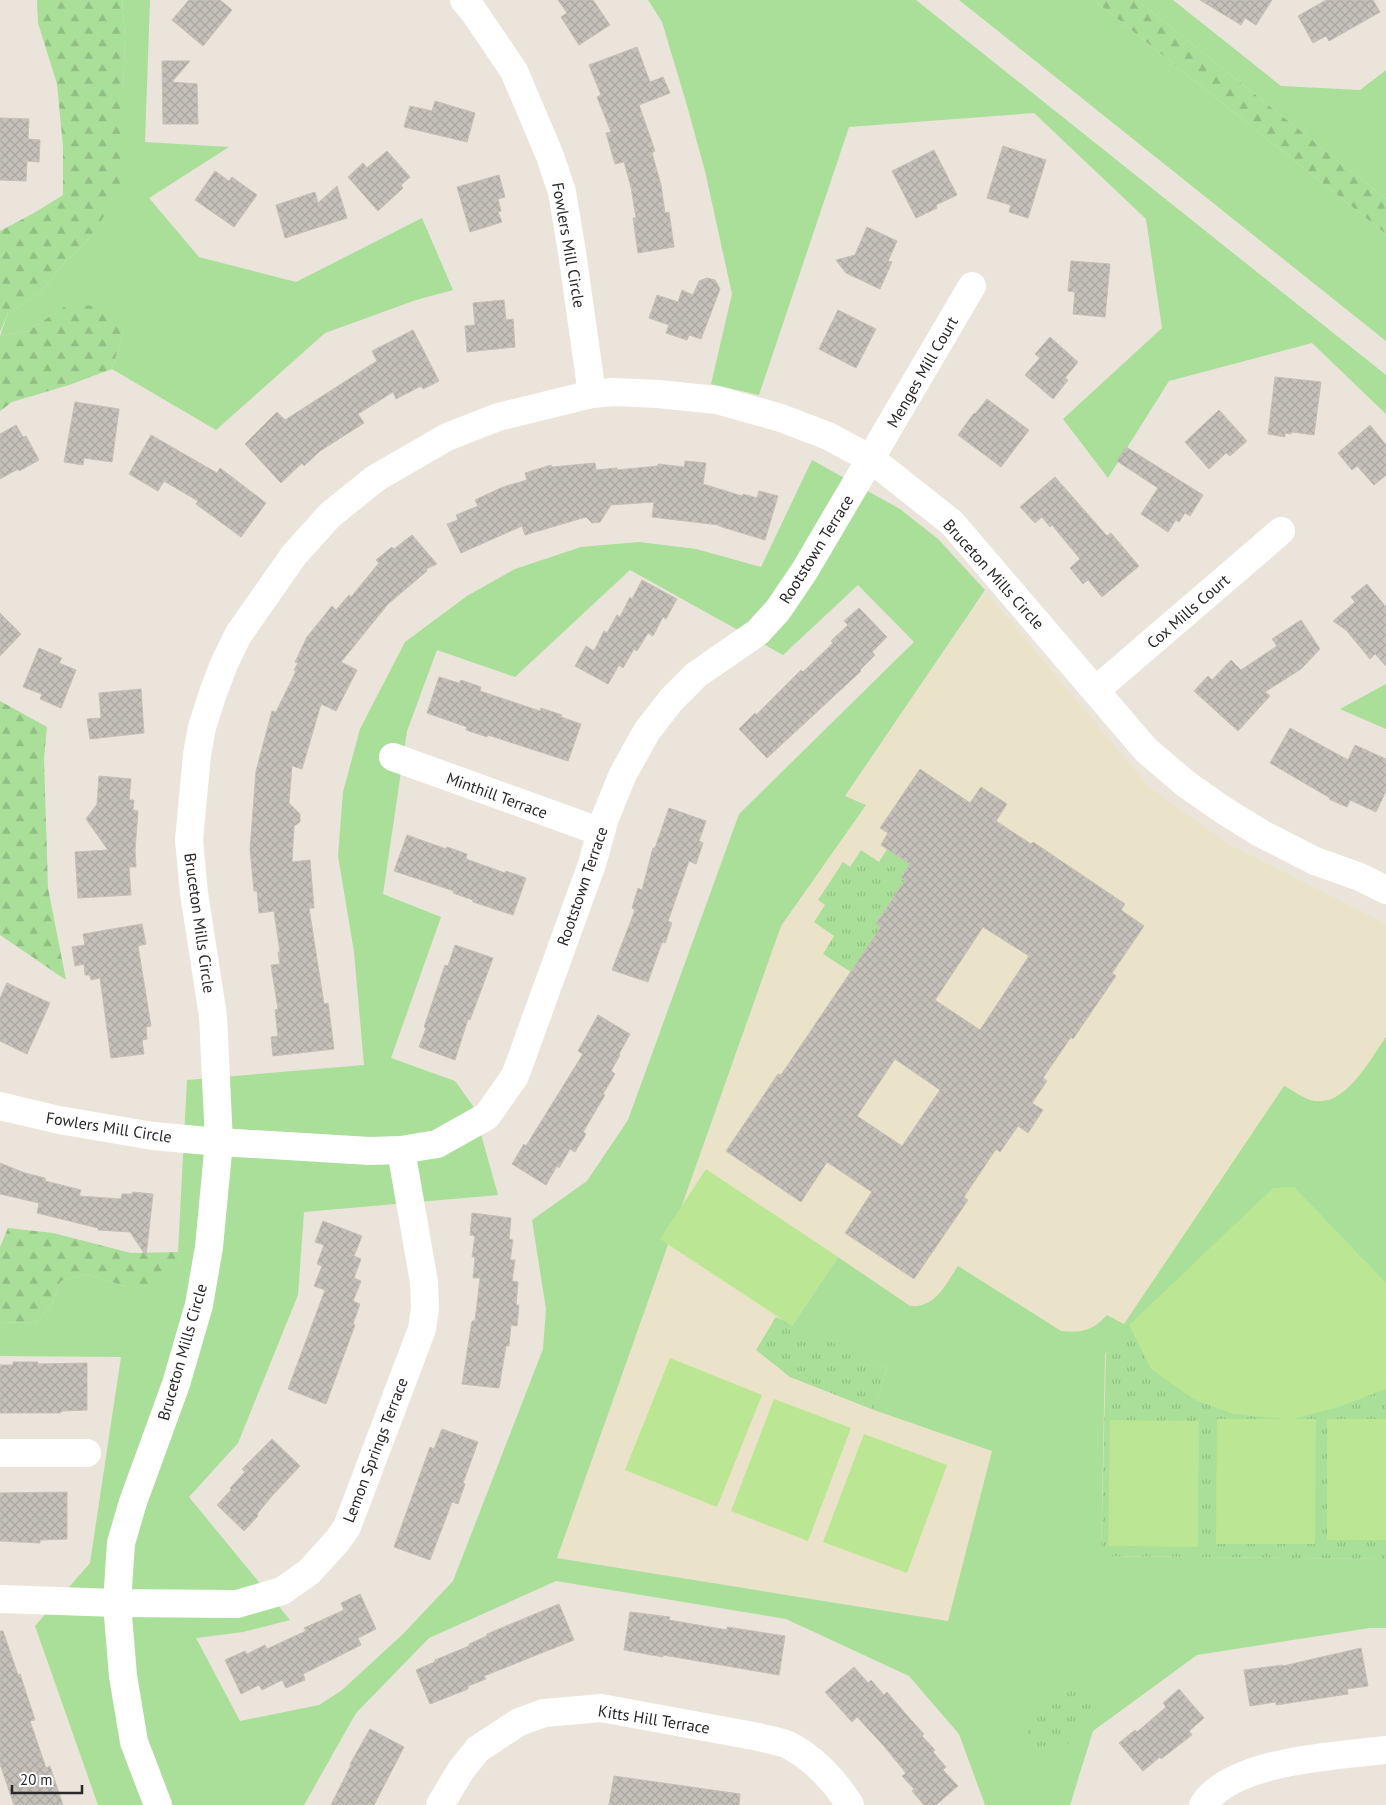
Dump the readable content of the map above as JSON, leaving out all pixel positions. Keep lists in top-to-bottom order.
{
  "streets": {
    "street": [
      "Fowlers Mill Circle",
      "Menges Mill Court",
      "Rootstown Terrace",
      "Bruceton Mills Circle",
      "Cox Mills Court",
      "Minthill Terrace",
      "Lemon Springs Terrace",
      "Kitts Hill Terrace"
    ]
  },
  "crossings": [
    ["Fowlers Mill Circle", "Rootstown Terrace"],
    ["Fowlers Mill Circle", "Bruceton Mills Circle"],
    ["Menges Mill Court", "Rootstown Terrace"],
    ["Menges Mill Court", "Bruceton Mills Circle"],
    ["Rootstown Terrace", "Bruceton Mills Circle"],
    ["Rootstown Terrace", "Minthill Terrace"],
    ["Rootstown Terrace", "Lemon Springs Terrace"],
    ["Bruceton Mills Circle", "Cox Mills Court"],
    ["Bruceton Mills Circle", "Lemon Springs Terrace"]
  ],
  "scale_bar": "20 m"
}
